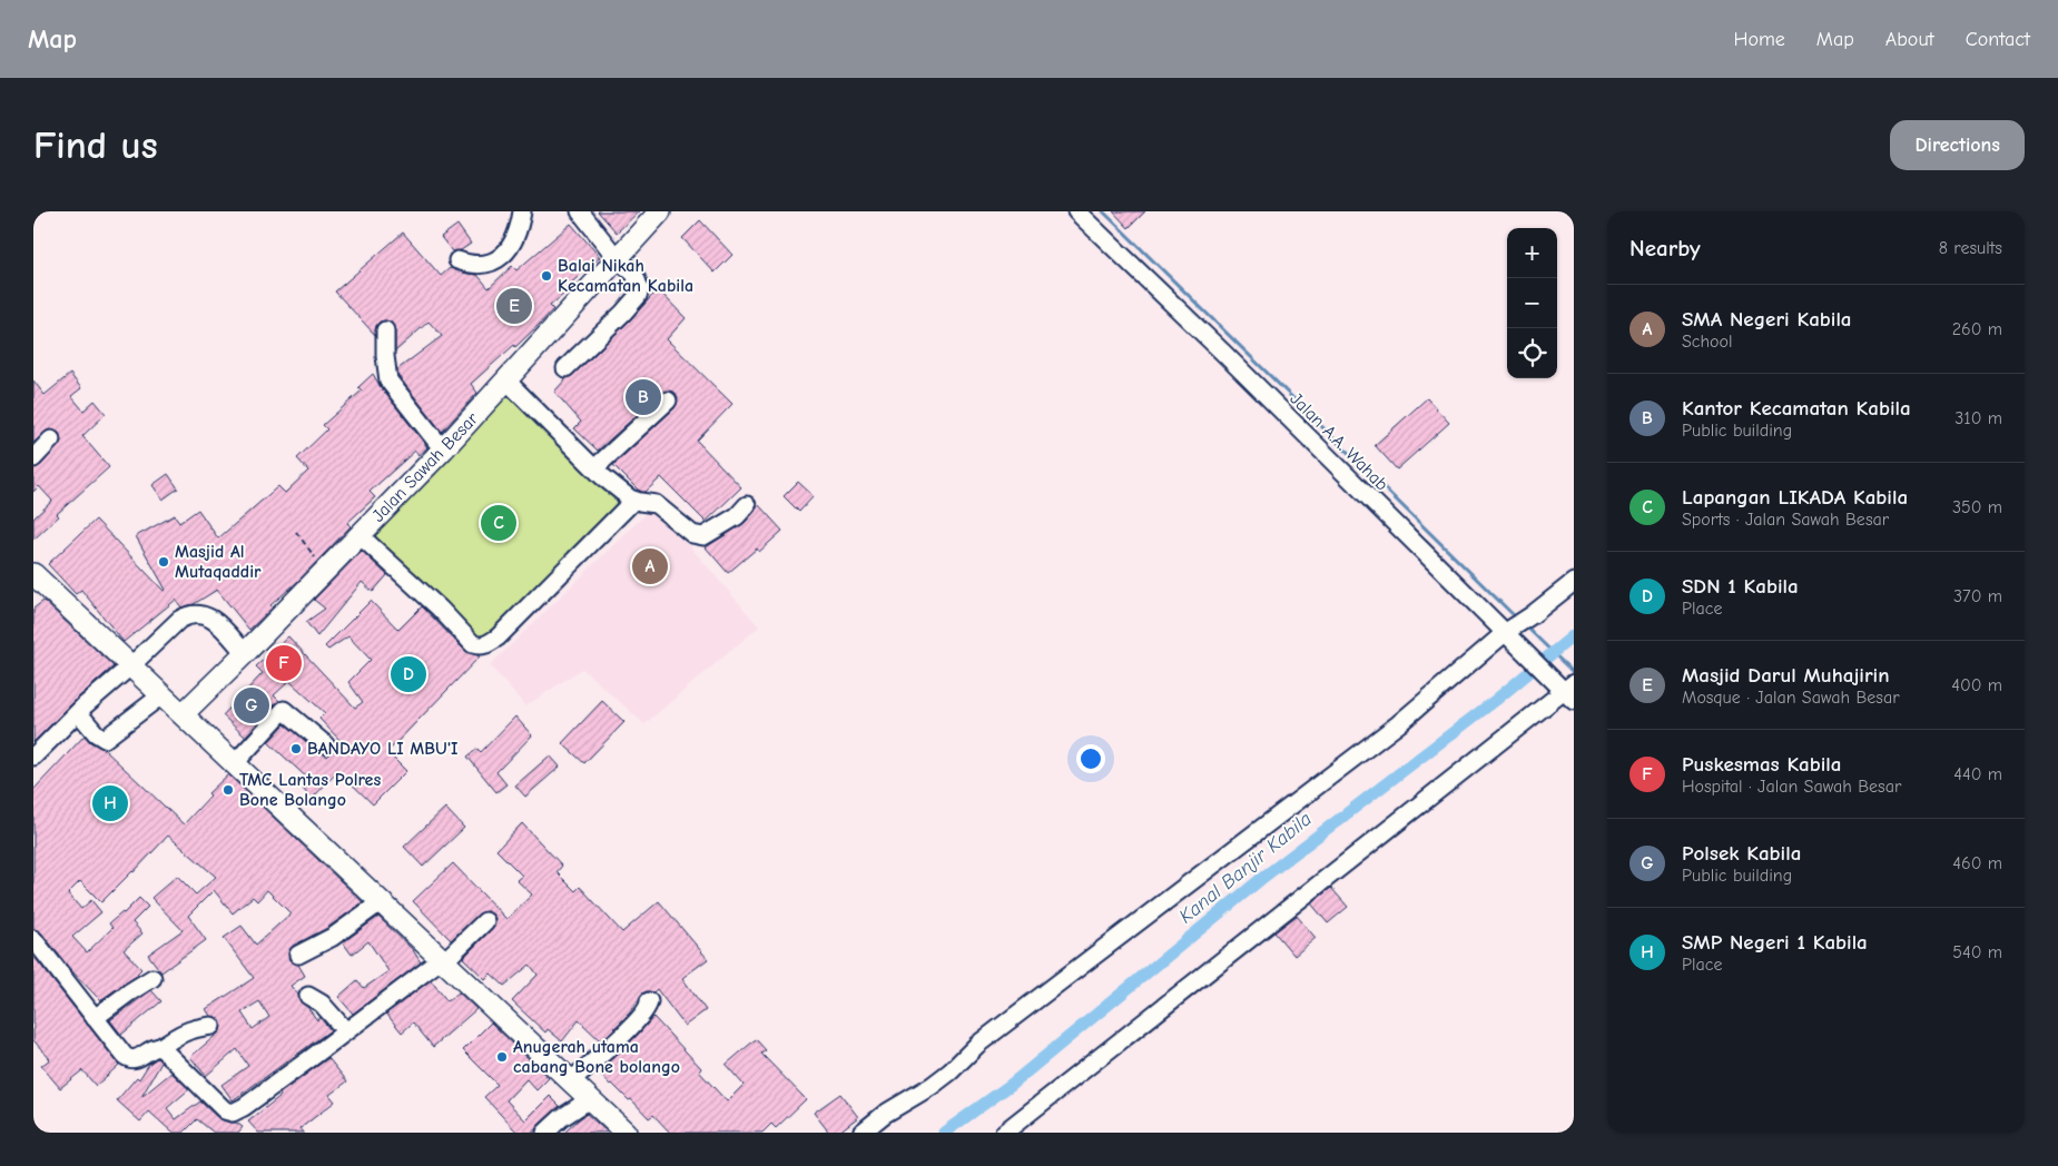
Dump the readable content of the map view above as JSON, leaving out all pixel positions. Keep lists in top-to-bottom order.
{
  "streets": {
    "main road": ["Jalan Sawah Besar"],
    "street": ["Jalan A.A. Wahab"]
  },
  "water": ["Kanal Banjir Kabila"],
  "places": [
    "Balai Nikah Kecamatan Kabila",
    "Masjid Al Mutaqaddir",
    "BANDAYO LI MBU'I",
    "TMC Lantas Polres Bone Bolango",
    "Anugerah utama cabang Bone bolango"
  ],
  "page": {
    "header": "Map",
    "nav": [
      "Home",
      "Map",
      "About",
      "Contact"
    ],
    "buttons": "Directions",
    "title": "Find us",
    "heading": ["Nearby", "8 results"],
    "map_buttons": ["+", "−"],
    "list": [
      {
        "mark": "A",
        "name": "SMA Negeri Kabila",
        "note": "School",
        "value": "260 m"
      },
      {
        "mark": "B",
        "name": "Kantor Kecamatan Kabila",
        "note": "Public building",
        "value": "310 m"
      },
      {
        "mark": "C",
        "name": "Lapangan LIKADA Kabila",
        "note": "Sports · Jalan Sawah Besar",
        "value": "350 m"
      },
      {
        "mark": "D",
        "name": "SDN 1 Kabila",
        "note": "Place",
        "value": "370 m"
      },
      {
        "mark": "E",
        "name": "Masjid Darul Muhajirin",
        "note": "Mosque · Jalan Sawah Besar",
        "value": "400 m"
      },
      {
        "mark": "F",
        "name": "Puskesmas Kabila",
        "note": "Hospital · Jalan Sawah Besar",
        "value": "440 m"
      },
      {
        "mark": "G",
        "name": "Polsek Kabila",
        "note": "Public building",
        "value": "460 m"
      },
      {
        "mark": "H",
        "name": "SMP Negeri 1 Kabila",
        "note": "Place",
        "value": "540 m"
      }
    ],
    "pins": [
      "E",
      "B",
      "C",
      "A",
      "F",
      "D",
      "G",
      "H"
    ]
  }
}
